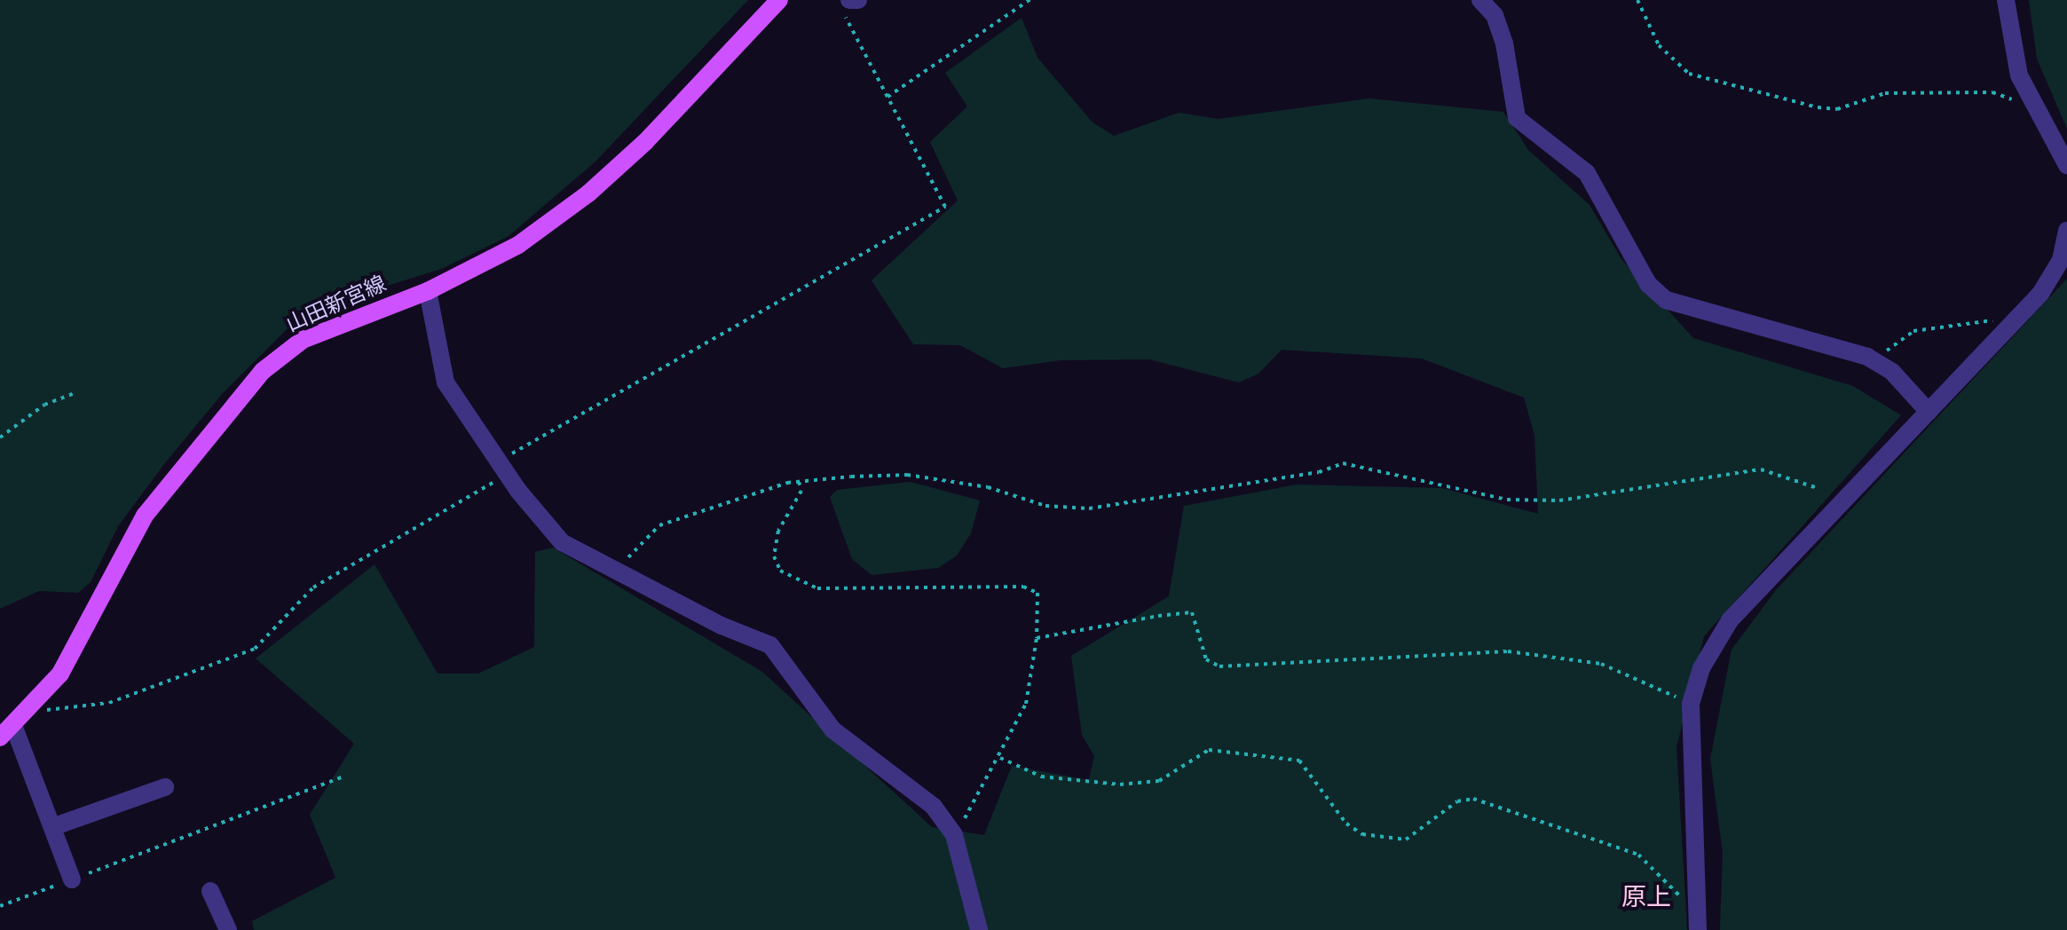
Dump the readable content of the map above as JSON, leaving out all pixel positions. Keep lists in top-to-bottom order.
{
  "streets": {
    "main road": ["山田新宮線"]
  },
  "districts": ["原上"]
}
